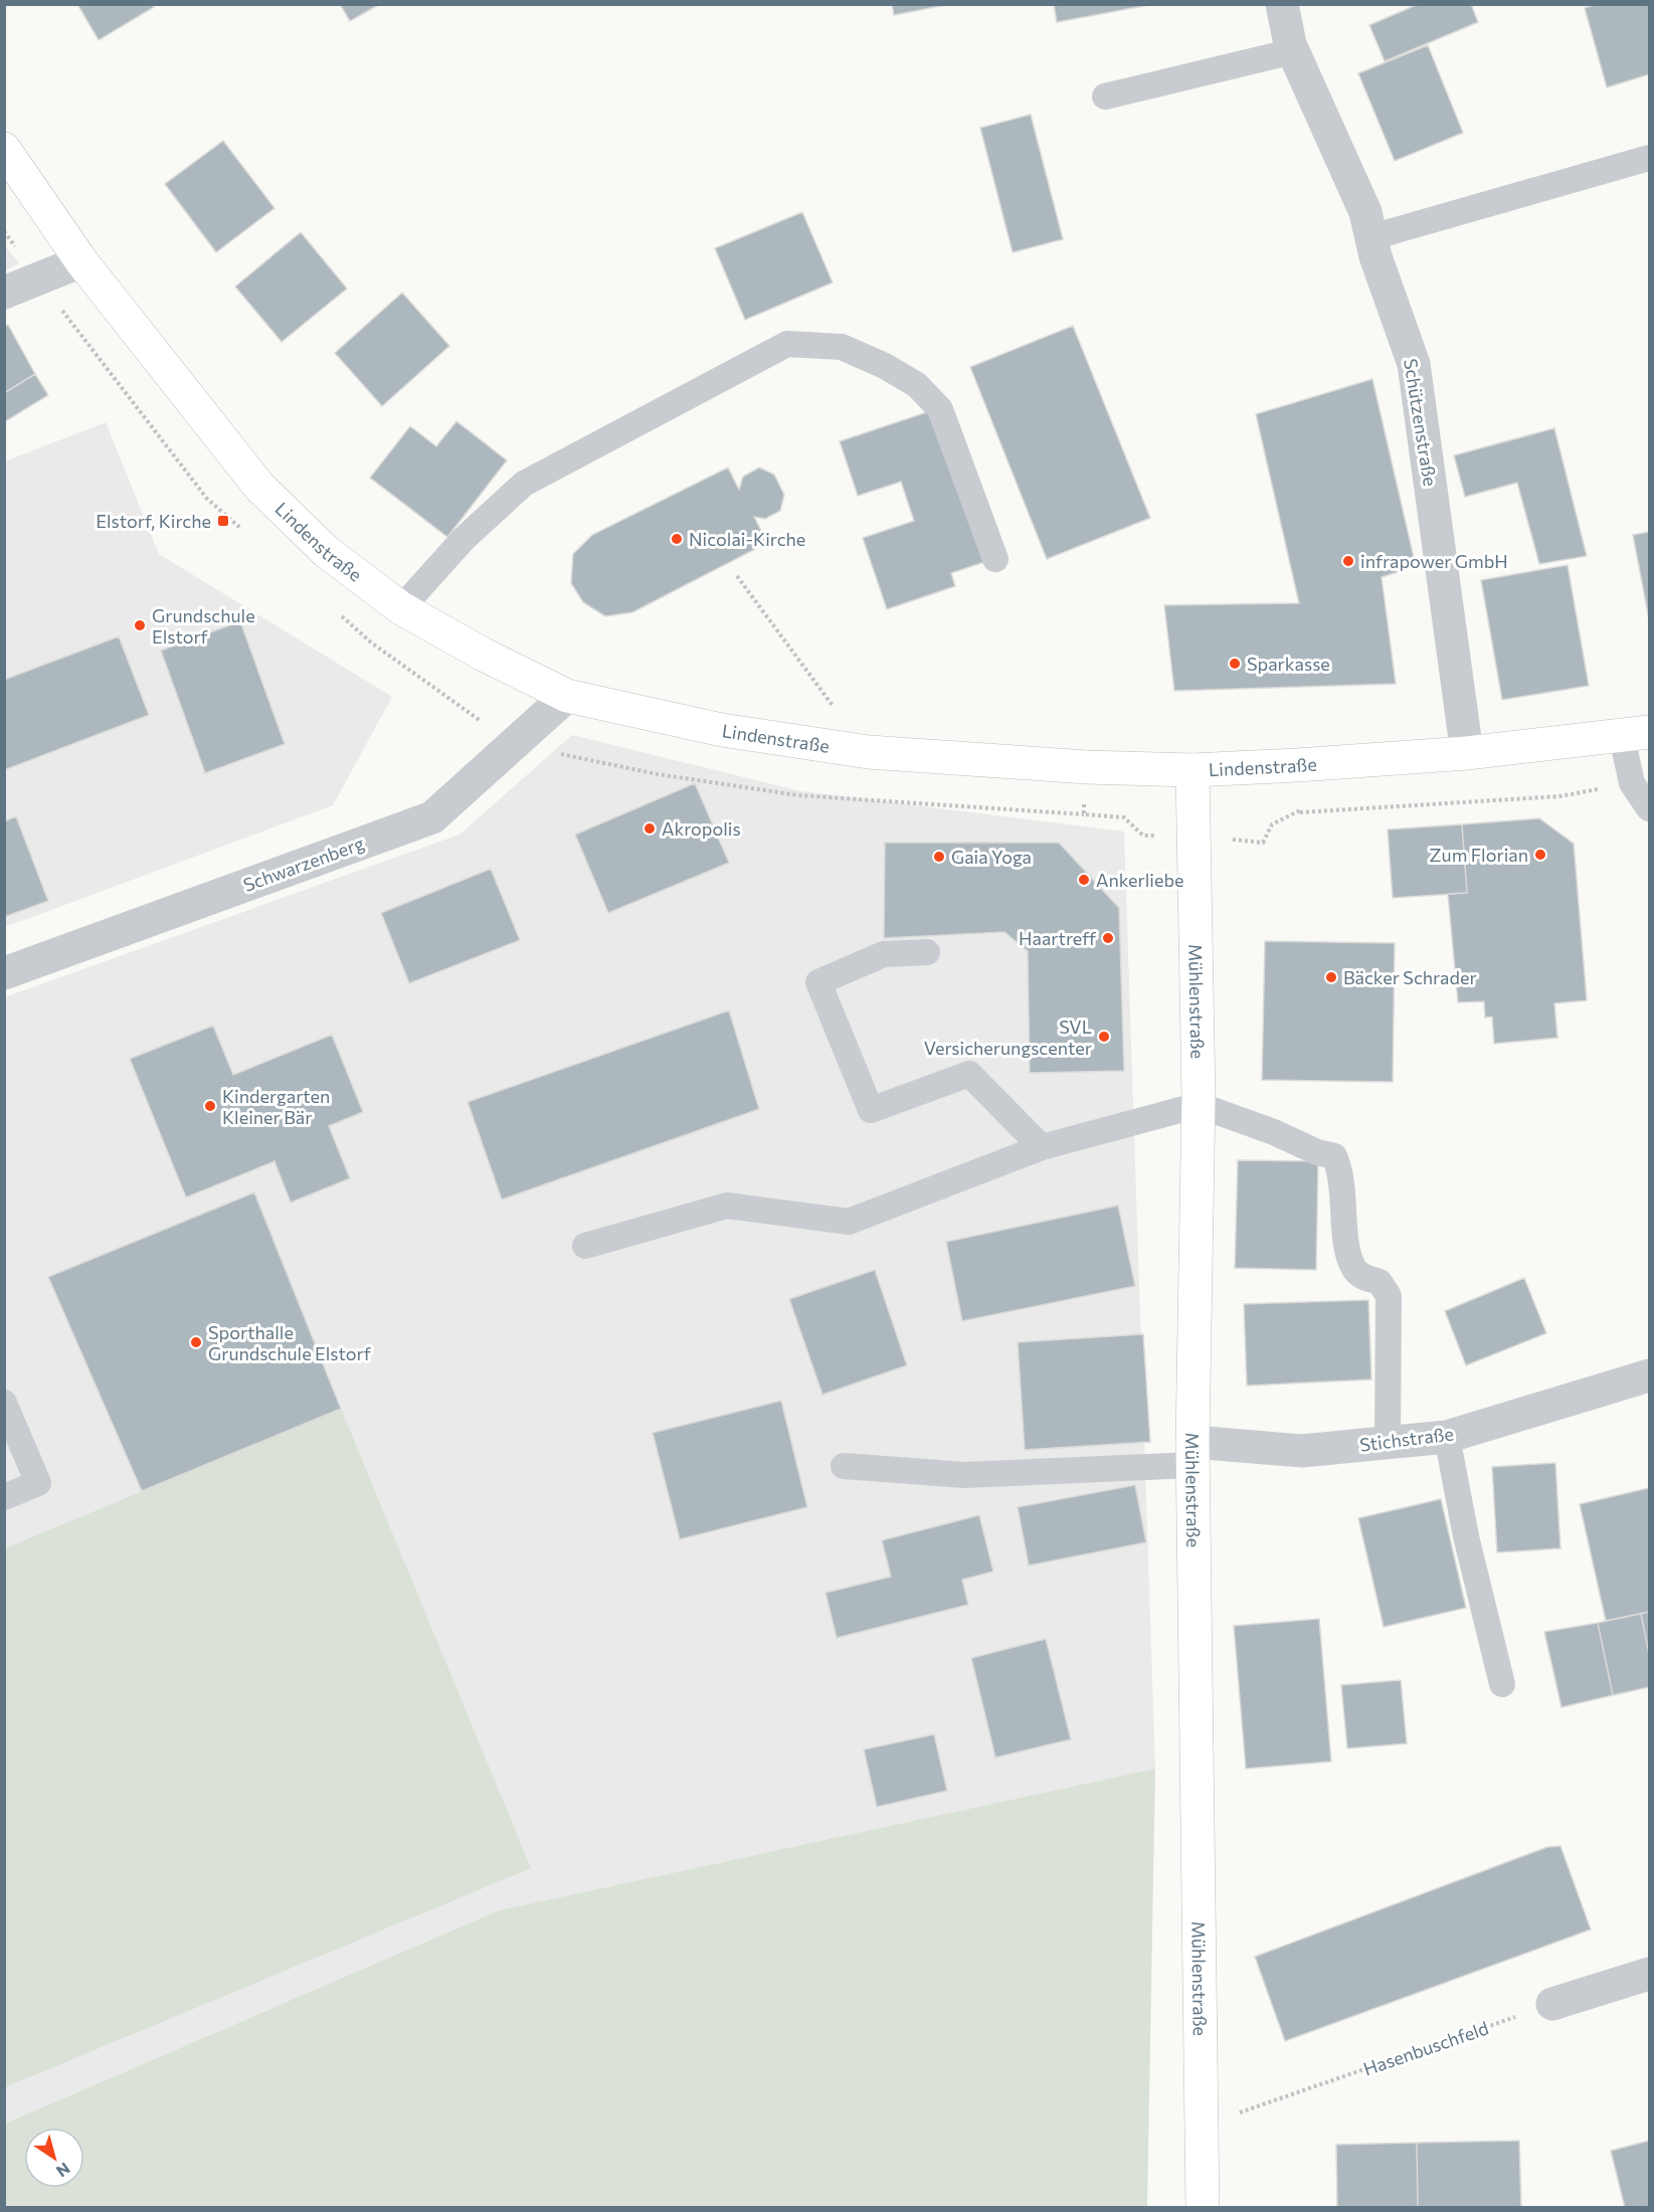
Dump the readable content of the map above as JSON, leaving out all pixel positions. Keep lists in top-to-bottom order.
{
  "streets": {
    "main road": ["Lindenstraße", "Mühlenstraße"],
    "street": ["Schützenstraße", "Schwarzenberg", "Stichstraße"],
    "path": ["Hasenbuschfeld"]
  },
  "crossings": [
    ["Schützenstraße", "Lindenstraße"],
    ["Lindenstraße", "Schwarzenberg"],
    ["Lindenstraße", "Mühlenstraße"],
    ["Mühlenstraße", "Stichstraße"],
    ["Mühlenstraße", "Hasenbuschfeld"]
  ],
  "places": {
    "transit": ["Elstorf, Kirche"],
    "other": [
      "Nicolai-Kirche",
      "infrapower GmbH",
      "Grundschule Elstorf",
      "Sparkasse",
      "Akropolis",
      "Zum Florian",
      "Gaia Yoga",
      "Ankerliebe",
      "Haartreff",
      "Bäcker Schrader",
      "SVL Versicherungscenter",
      "Kindergarten Kleiner Bär",
      "Sporthalle Grundschule Elstorf"
    ]
  },
  "north": "bottom right"
}
